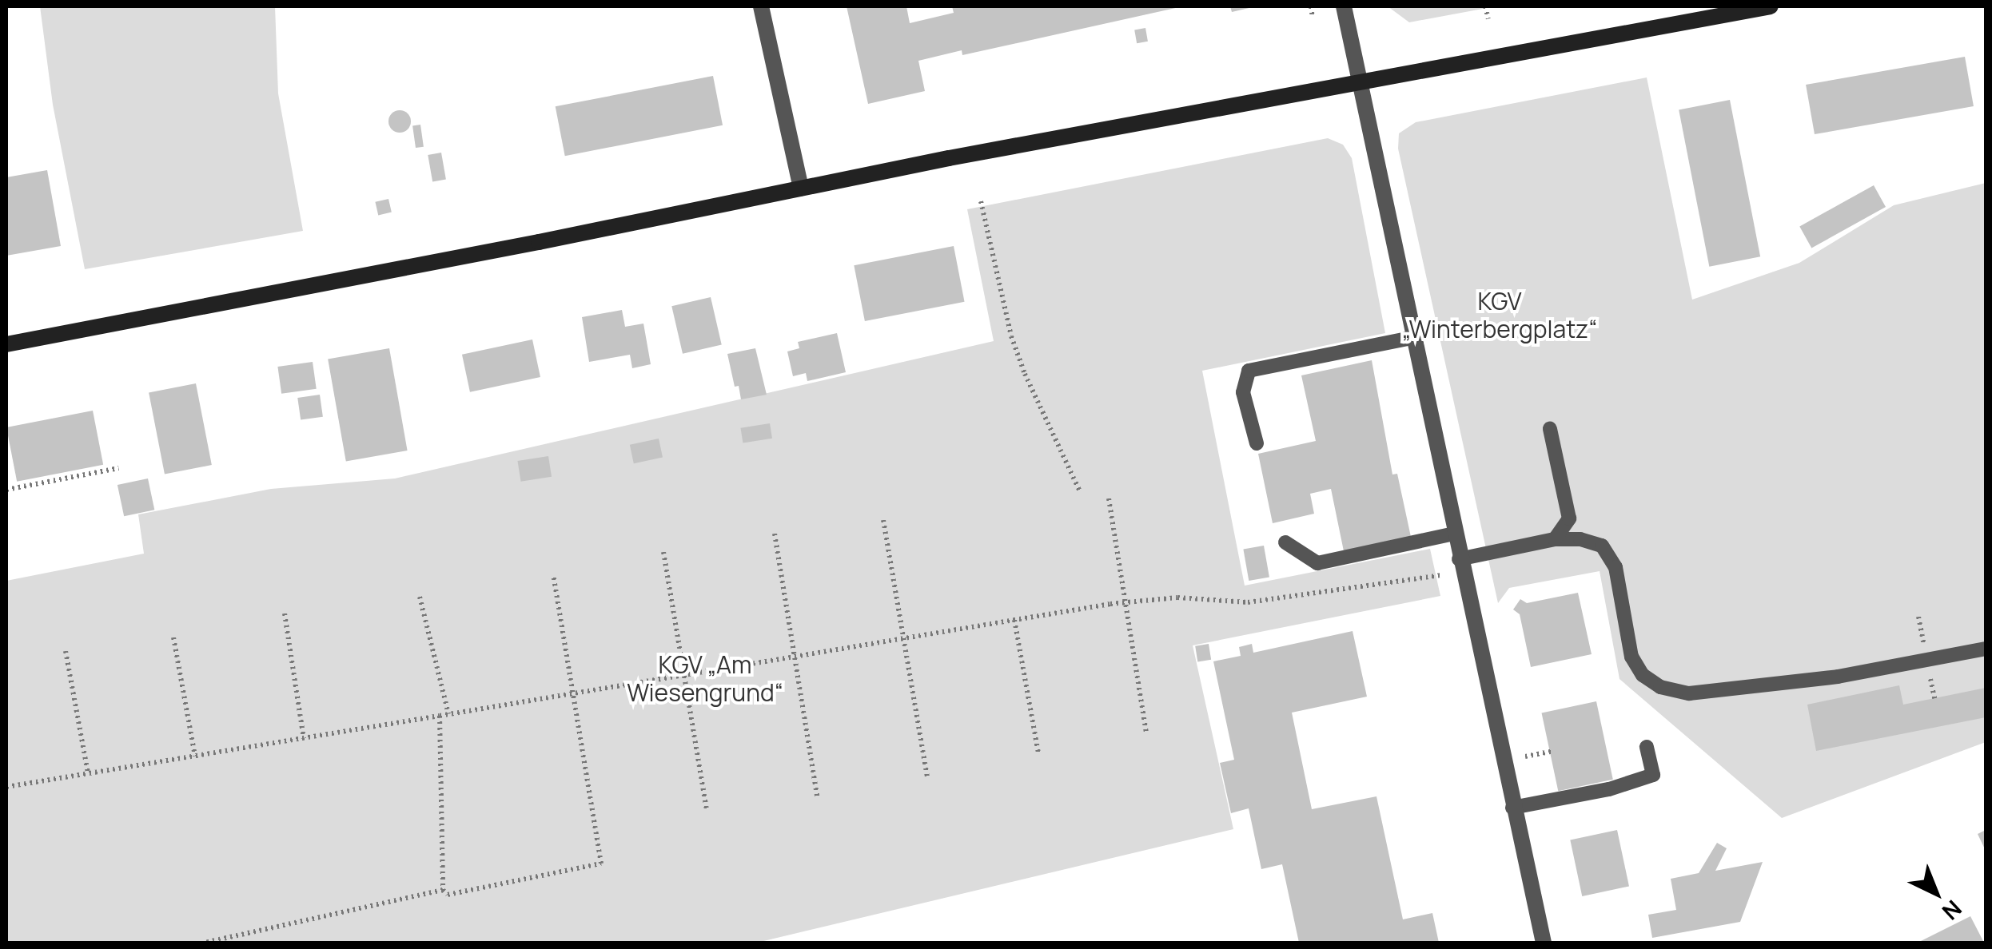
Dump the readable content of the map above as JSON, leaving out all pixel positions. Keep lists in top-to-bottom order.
{
  "parks": ["KGV „Winterbergplatz“", "KGV „Am Wiesengrund“"],
  "north": "bottom right"
}
